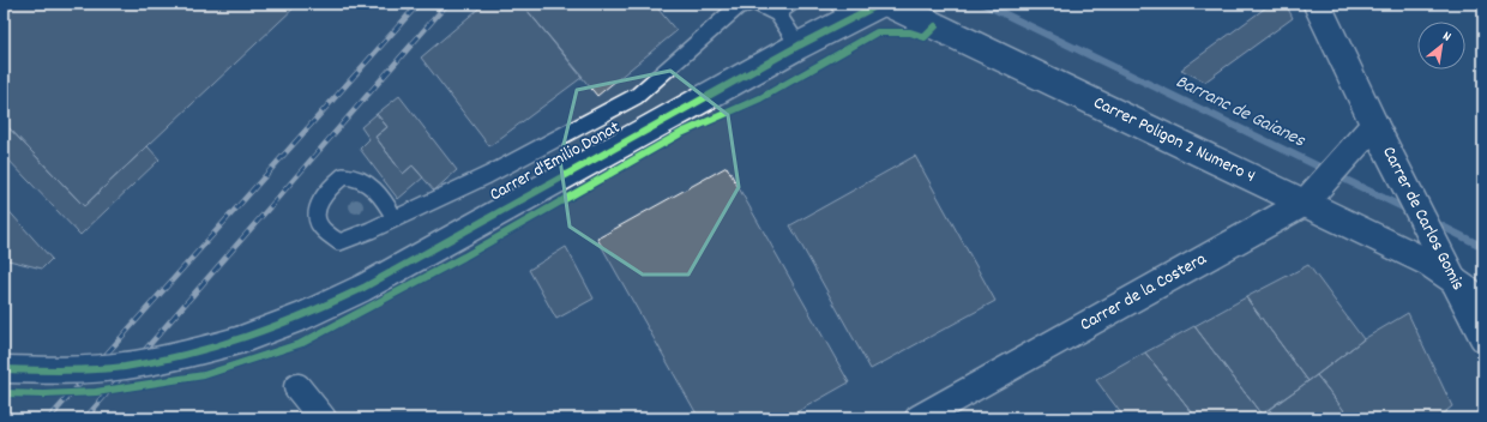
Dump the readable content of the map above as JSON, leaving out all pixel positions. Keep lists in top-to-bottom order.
{
  "streets": {
    "street": [
      "Carrer Poligon 2 Numero 4",
      "Carrer d'Emilio Donat",
      "Carrer de Carlos Gomis",
      "Carrer de la Costera"
    ]
  },
  "crossings": [
    ["Carrer Poligon 2 Numero 4", "Carrer de Carlos Gomis"],
    ["Carrer Poligon 2 Numero 4", "Carrer de la Costera"],
    ["Carrer de Carlos Gomis", "Carrer de la Costera"]
  ],
  "water": ["Barranc de Gaianes"],
  "north": "top right"
}
